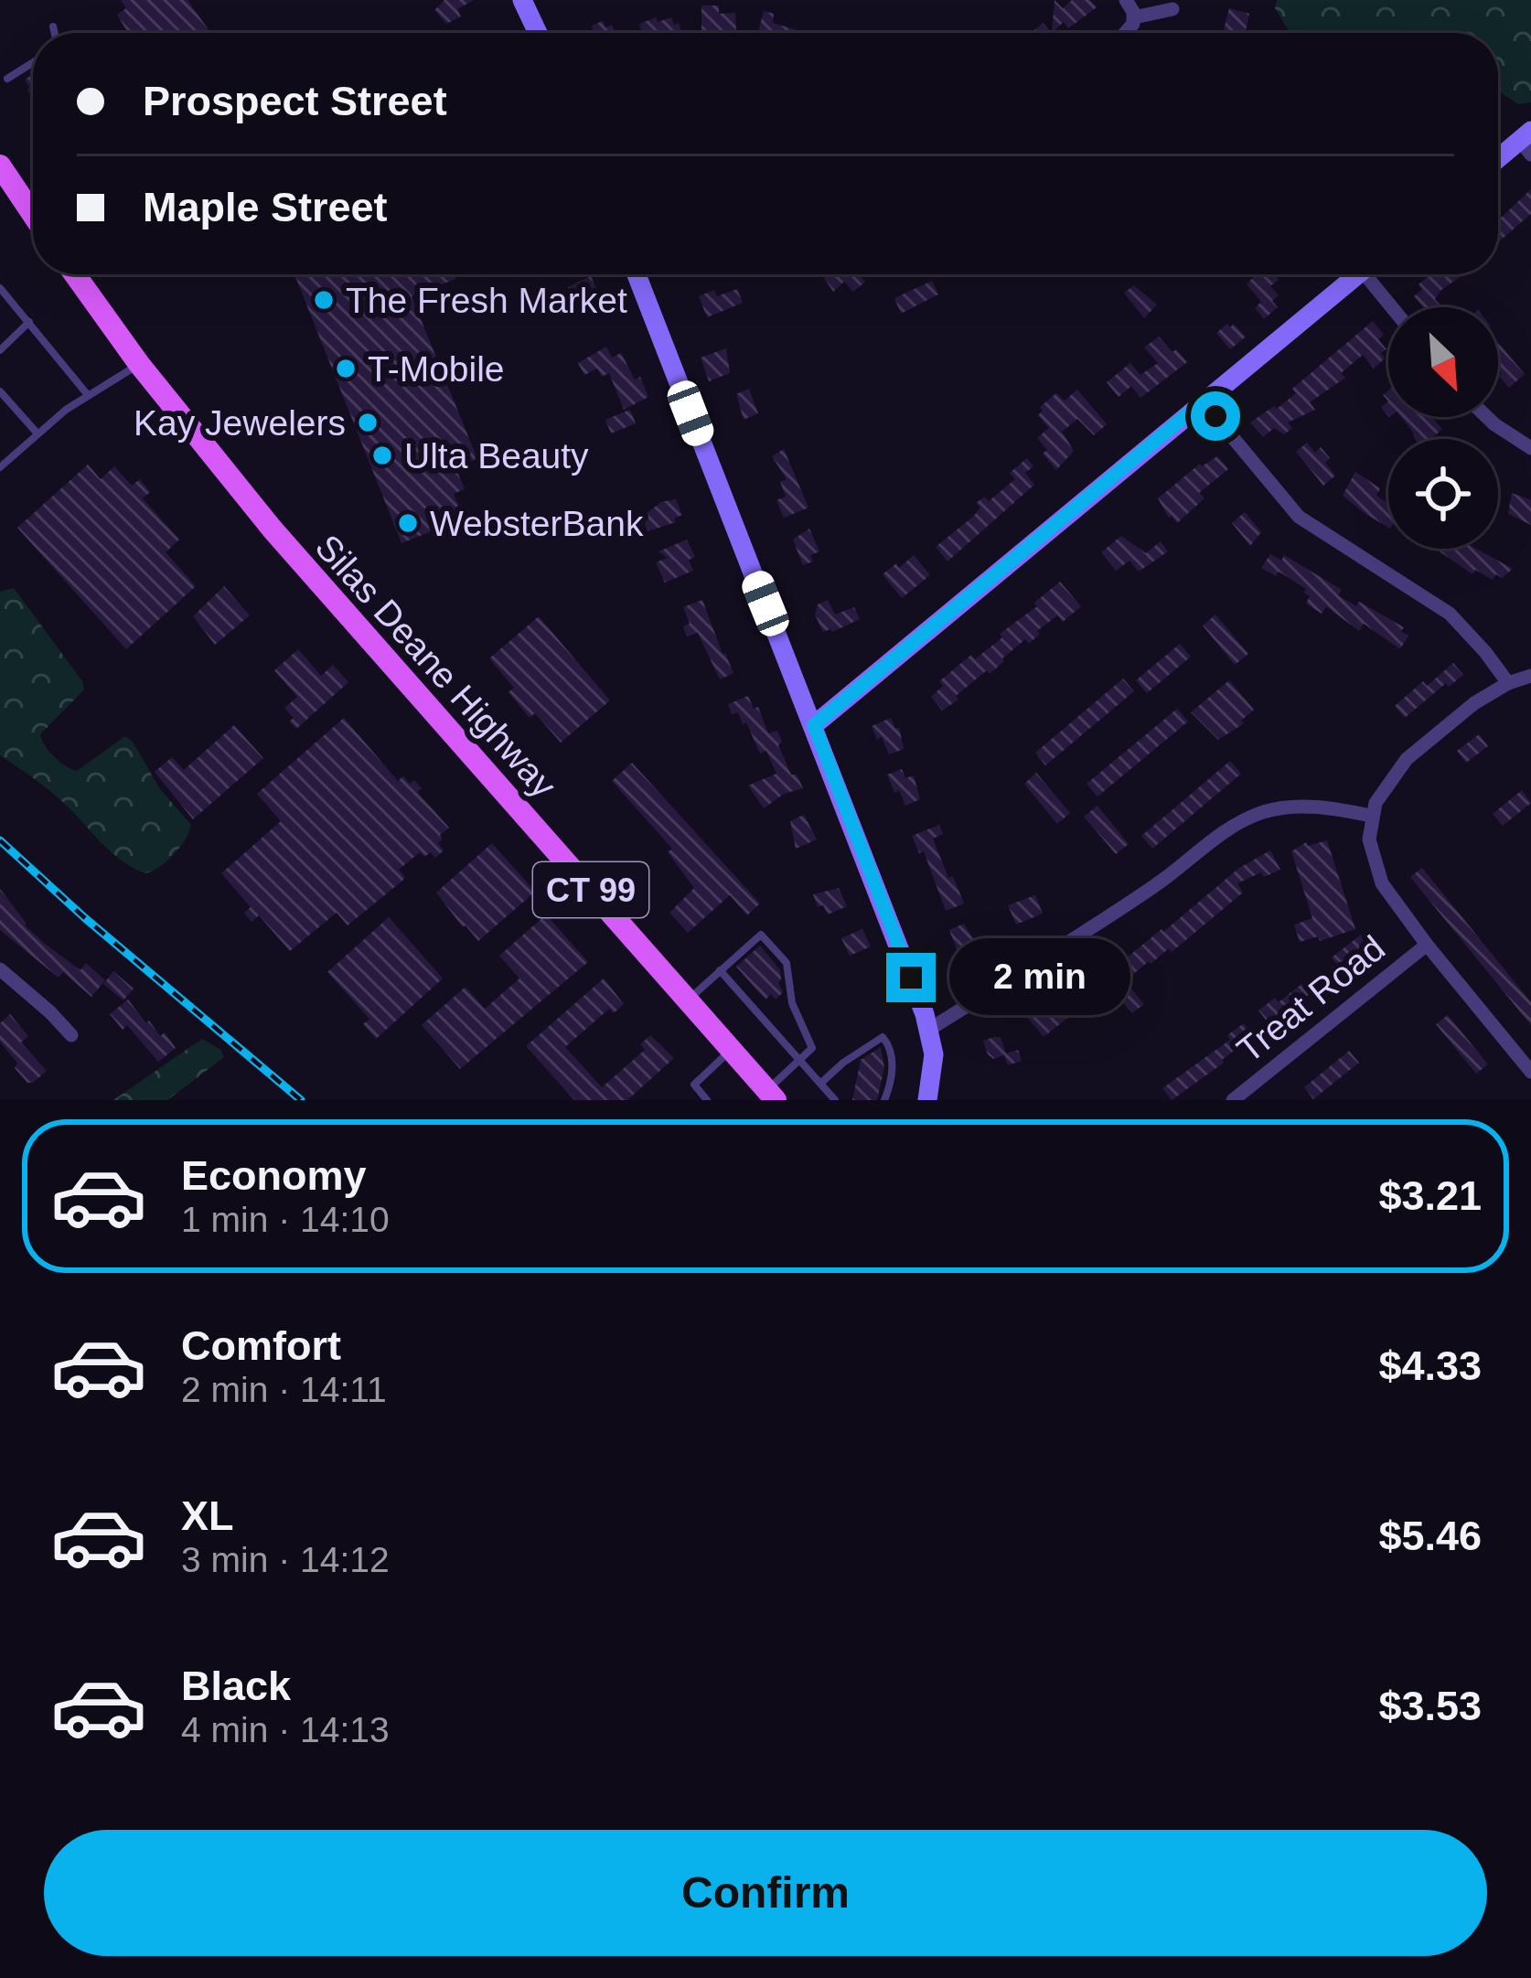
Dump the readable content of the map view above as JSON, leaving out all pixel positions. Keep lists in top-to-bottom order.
{
  "streets": {
    "main road": ["Silas Deane Highway", "CT 99"],
    "street": ["Treat Road"]
  },
  "places": [
    "The Fresh Market",
    "T-Mobile",
    "Kay Jewelers",
    "Ulta Beauty",
    "WebsterBank"
  ],
  "north": "bottom right",
  "page": {
    "banner": ["Prospect Street", "Maple Street"],
    "bubble": "2 min",
    "list": [
      {
        "name": "Economy",
        "note": "1 min · 14:10",
        "value": "$3.21"
      },
      {
        "name": "Comfort",
        "note": "2 min · 14:11",
        "value": "$4.33"
      },
      {
        "name": "XL",
        "note": "3 min · 14:12",
        "value": "$5.46"
      },
      {
        "name": "Black",
        "note": "4 min · 14:13",
        "value": "$3.53"
      }
    ],
    "buttons": "Confirm"
  }
}
